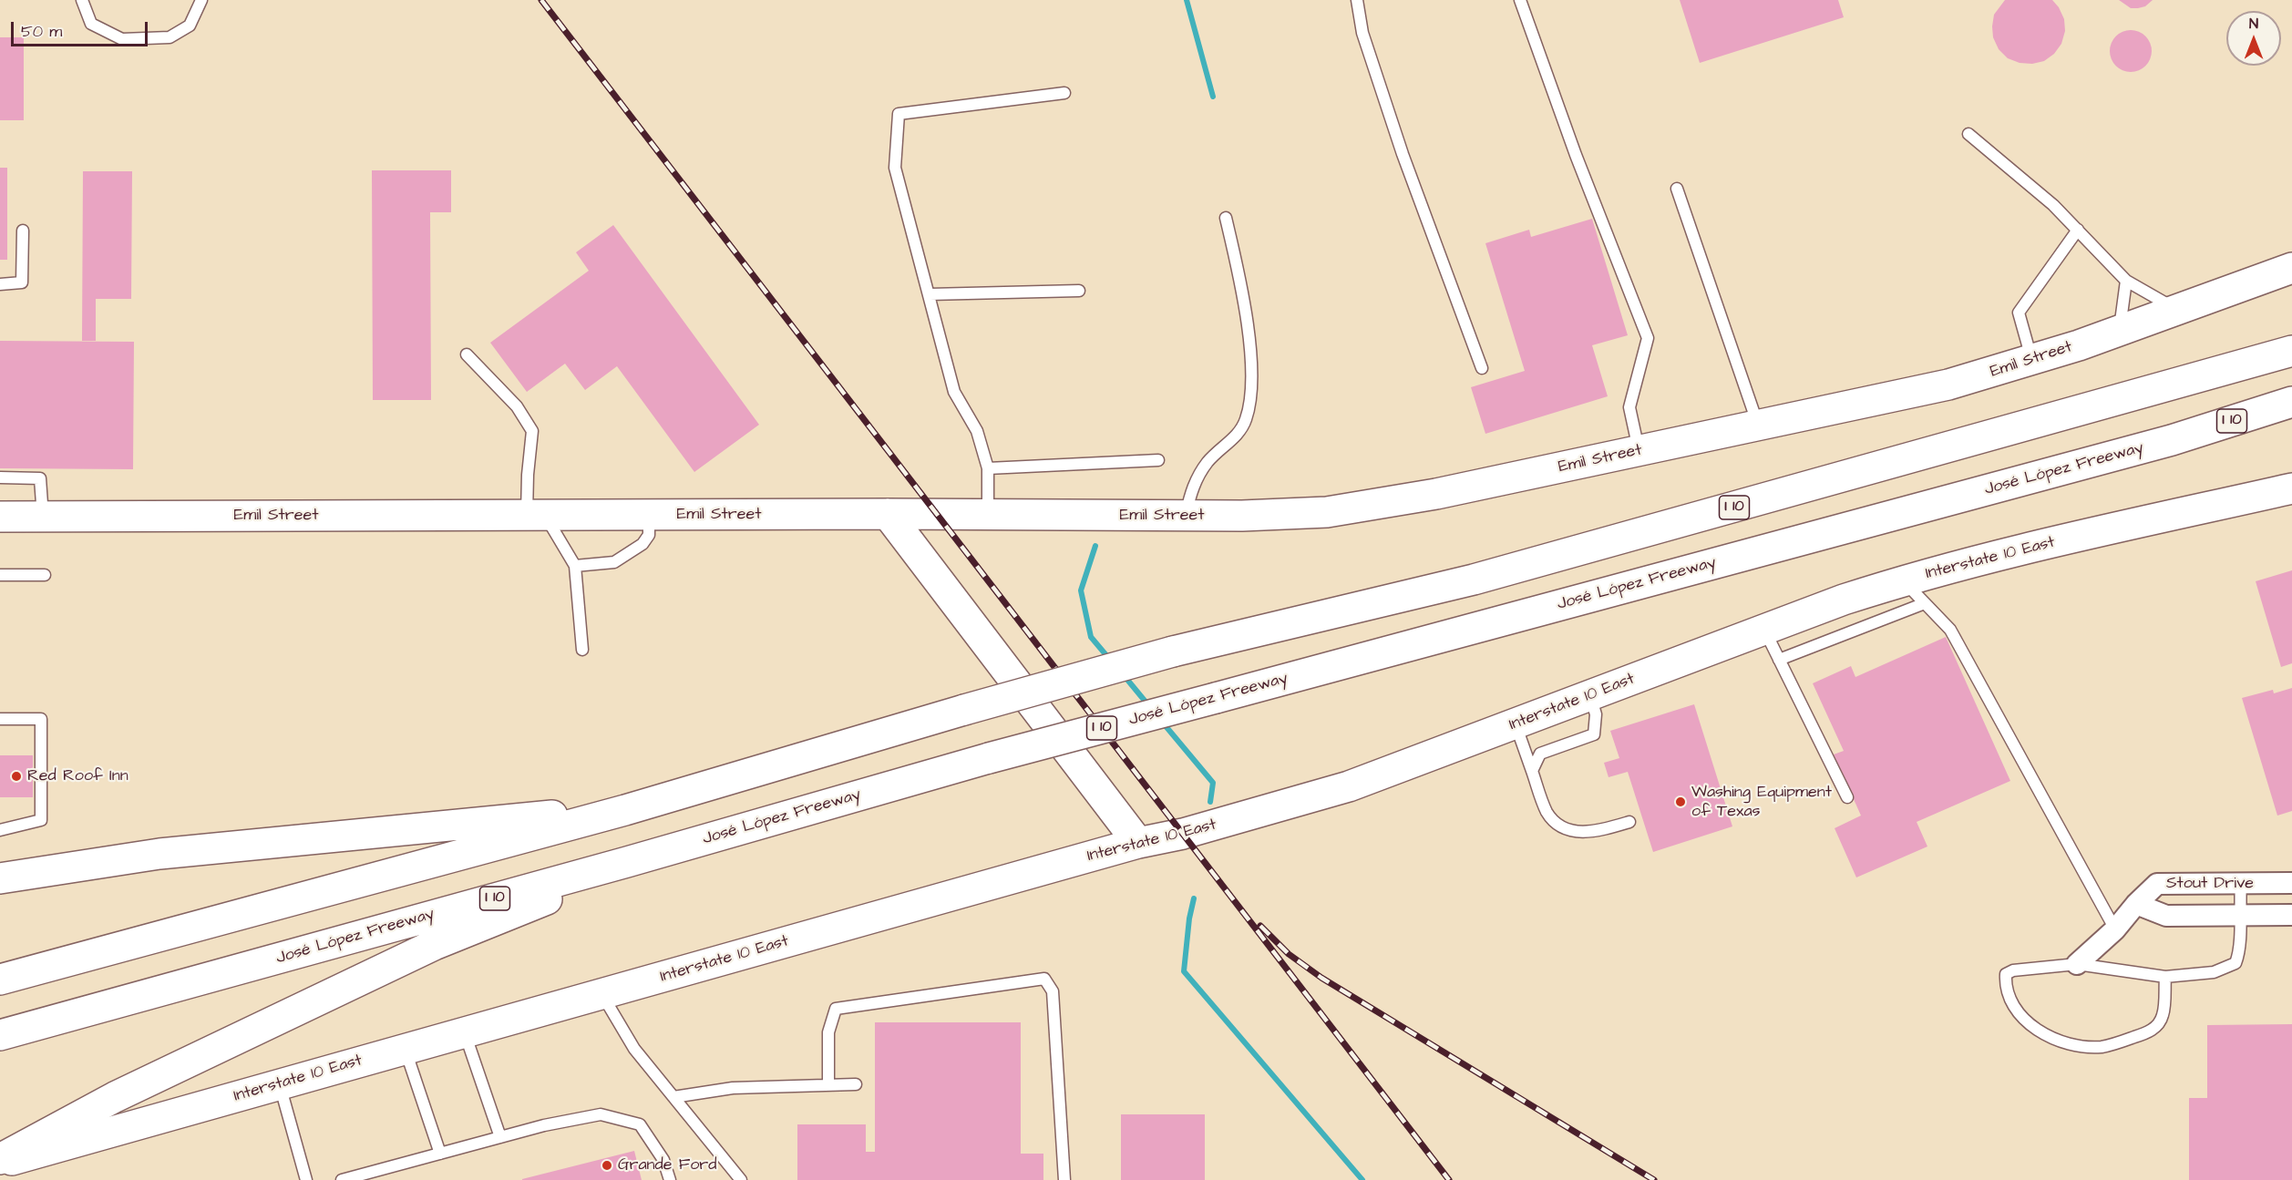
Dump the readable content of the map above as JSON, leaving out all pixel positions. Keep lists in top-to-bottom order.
{
  "streets": {
    "main road": [
      "Emil Street",
      "I 10",
      "José López Freeway",
      "Interstate 10 East"
    ],
    "street": ["Stout Drive"]
  },
  "places": ["Red Roof Inn", "Washing Equipment of Texas", "Grande Ford"],
  "scale_bar": "50 m",
  "north": "top"
}
